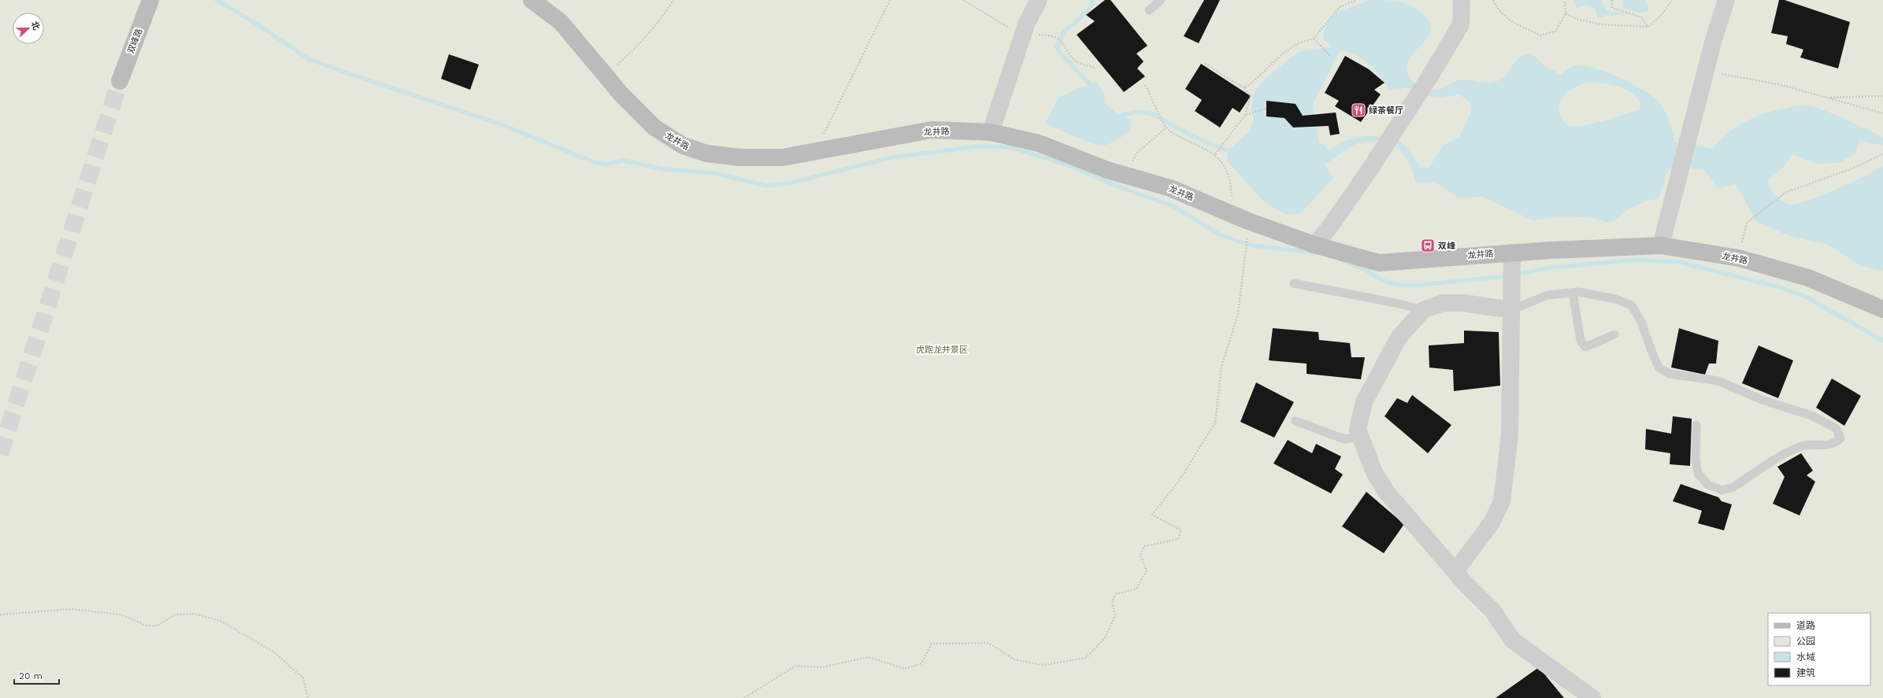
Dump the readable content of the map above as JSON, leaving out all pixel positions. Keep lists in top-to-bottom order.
{
  "streets": {
    "street": ["双峰路", "龙井路"]
  },
  "parks": ["虎跑龙井景区"],
  "places": {
    "restaurant": ["绿茶餐厅"],
    "bus stop": ["双峰"]
  },
  "legend": [
    "道路",
    "公园",
    "水域",
    "建筑"
  ],
  "scale_bar": "20 m",
  "north": "right"
}
